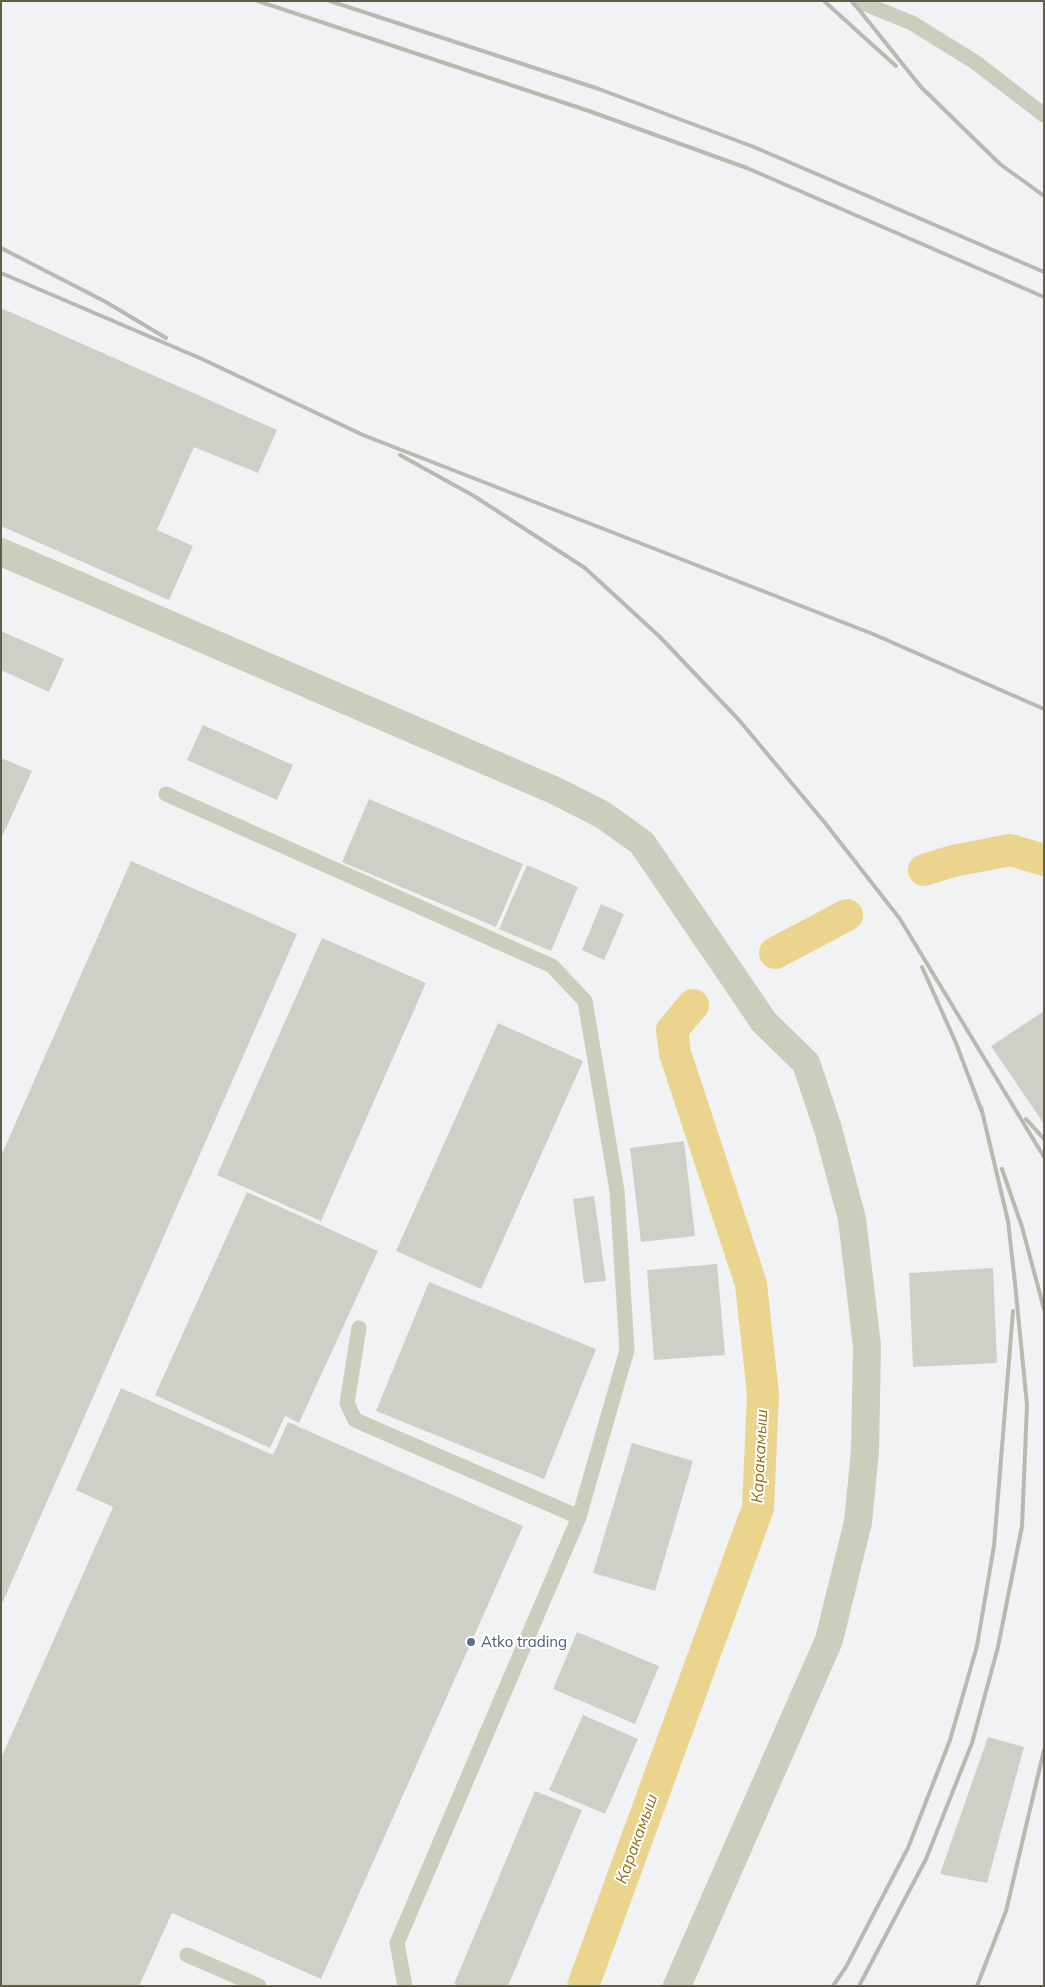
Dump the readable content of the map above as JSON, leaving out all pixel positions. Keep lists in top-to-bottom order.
{
  "water": ["Каракамыш"],
  "places": ["Atko trading"]
}
